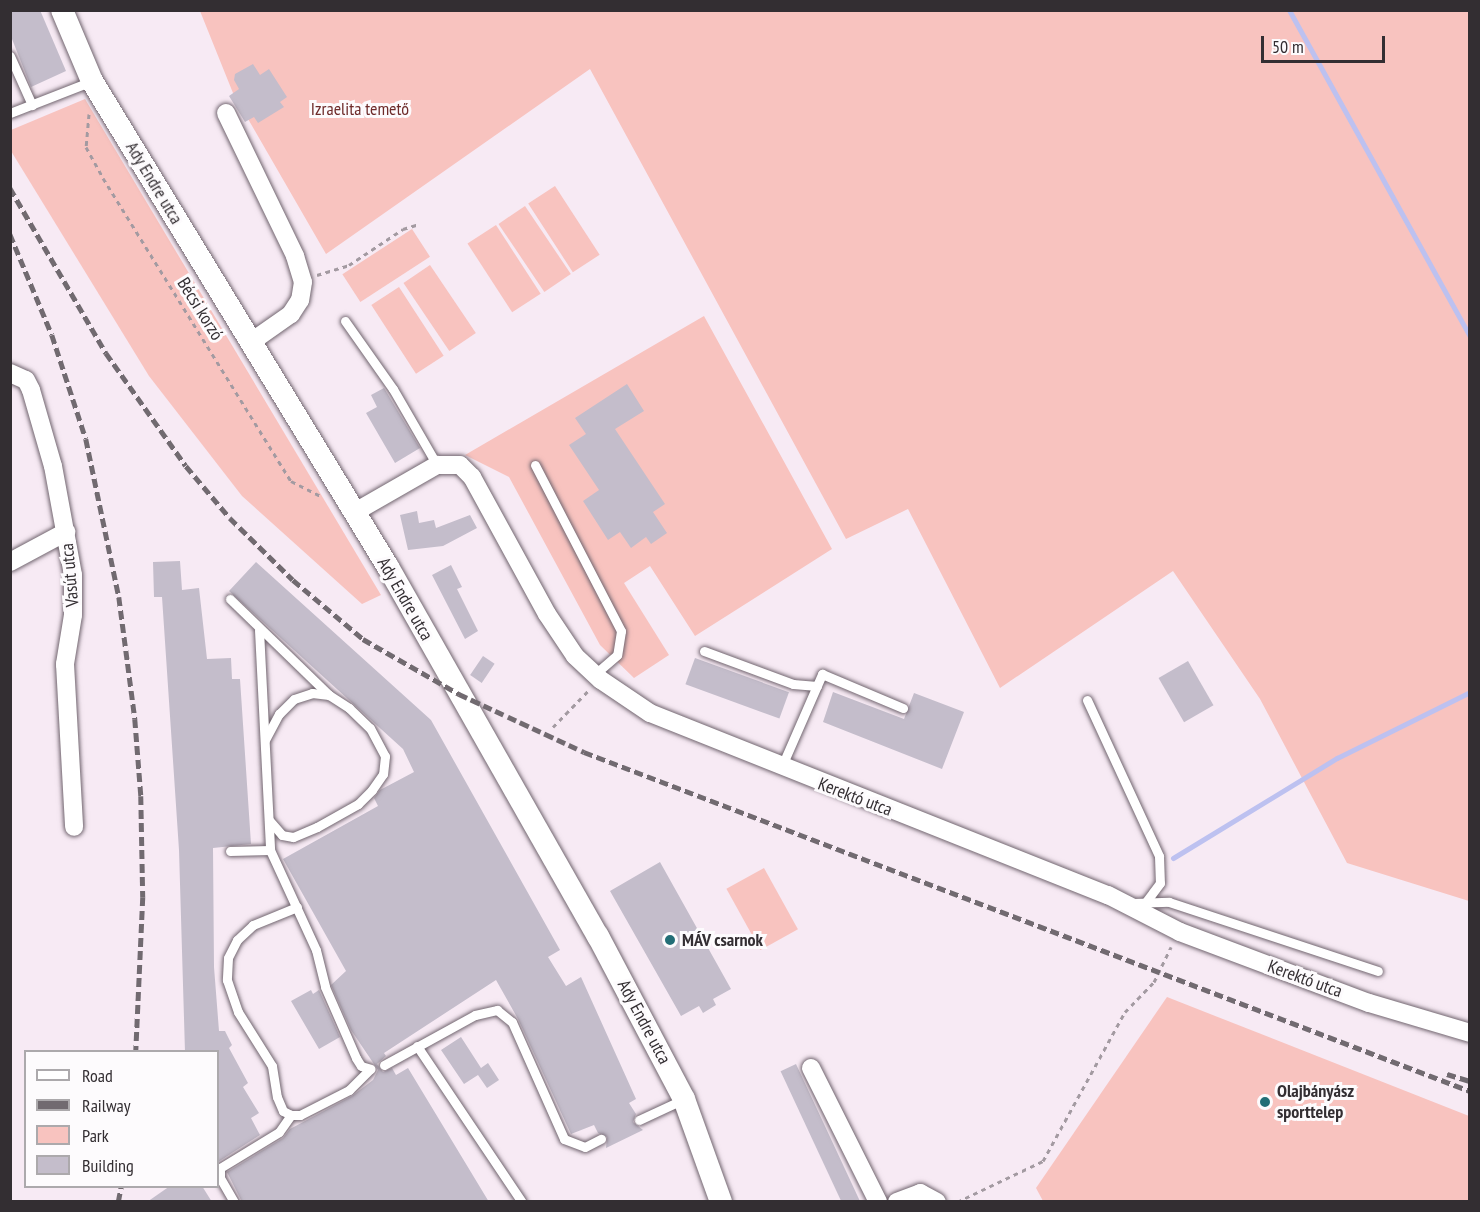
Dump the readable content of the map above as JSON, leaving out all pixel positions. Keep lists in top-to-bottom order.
{
  "streets": {
    "street": ["Ady Endre utca", "Vasút utca", "Kerektó utca"],
    "path": ["Bécsi korzó"]
  },
  "crossings": [
    ["Ady Endre utca", "Bécsi korzó"]
  ],
  "parks": ["Izraelita temető"],
  "places": ["MÁV csarnok", "Olajbányász sporttelep"],
  "legend": [
    "Road",
    "Railway",
    "Park",
    "Building"
  ],
  "scale_bar": "50 m"
}
